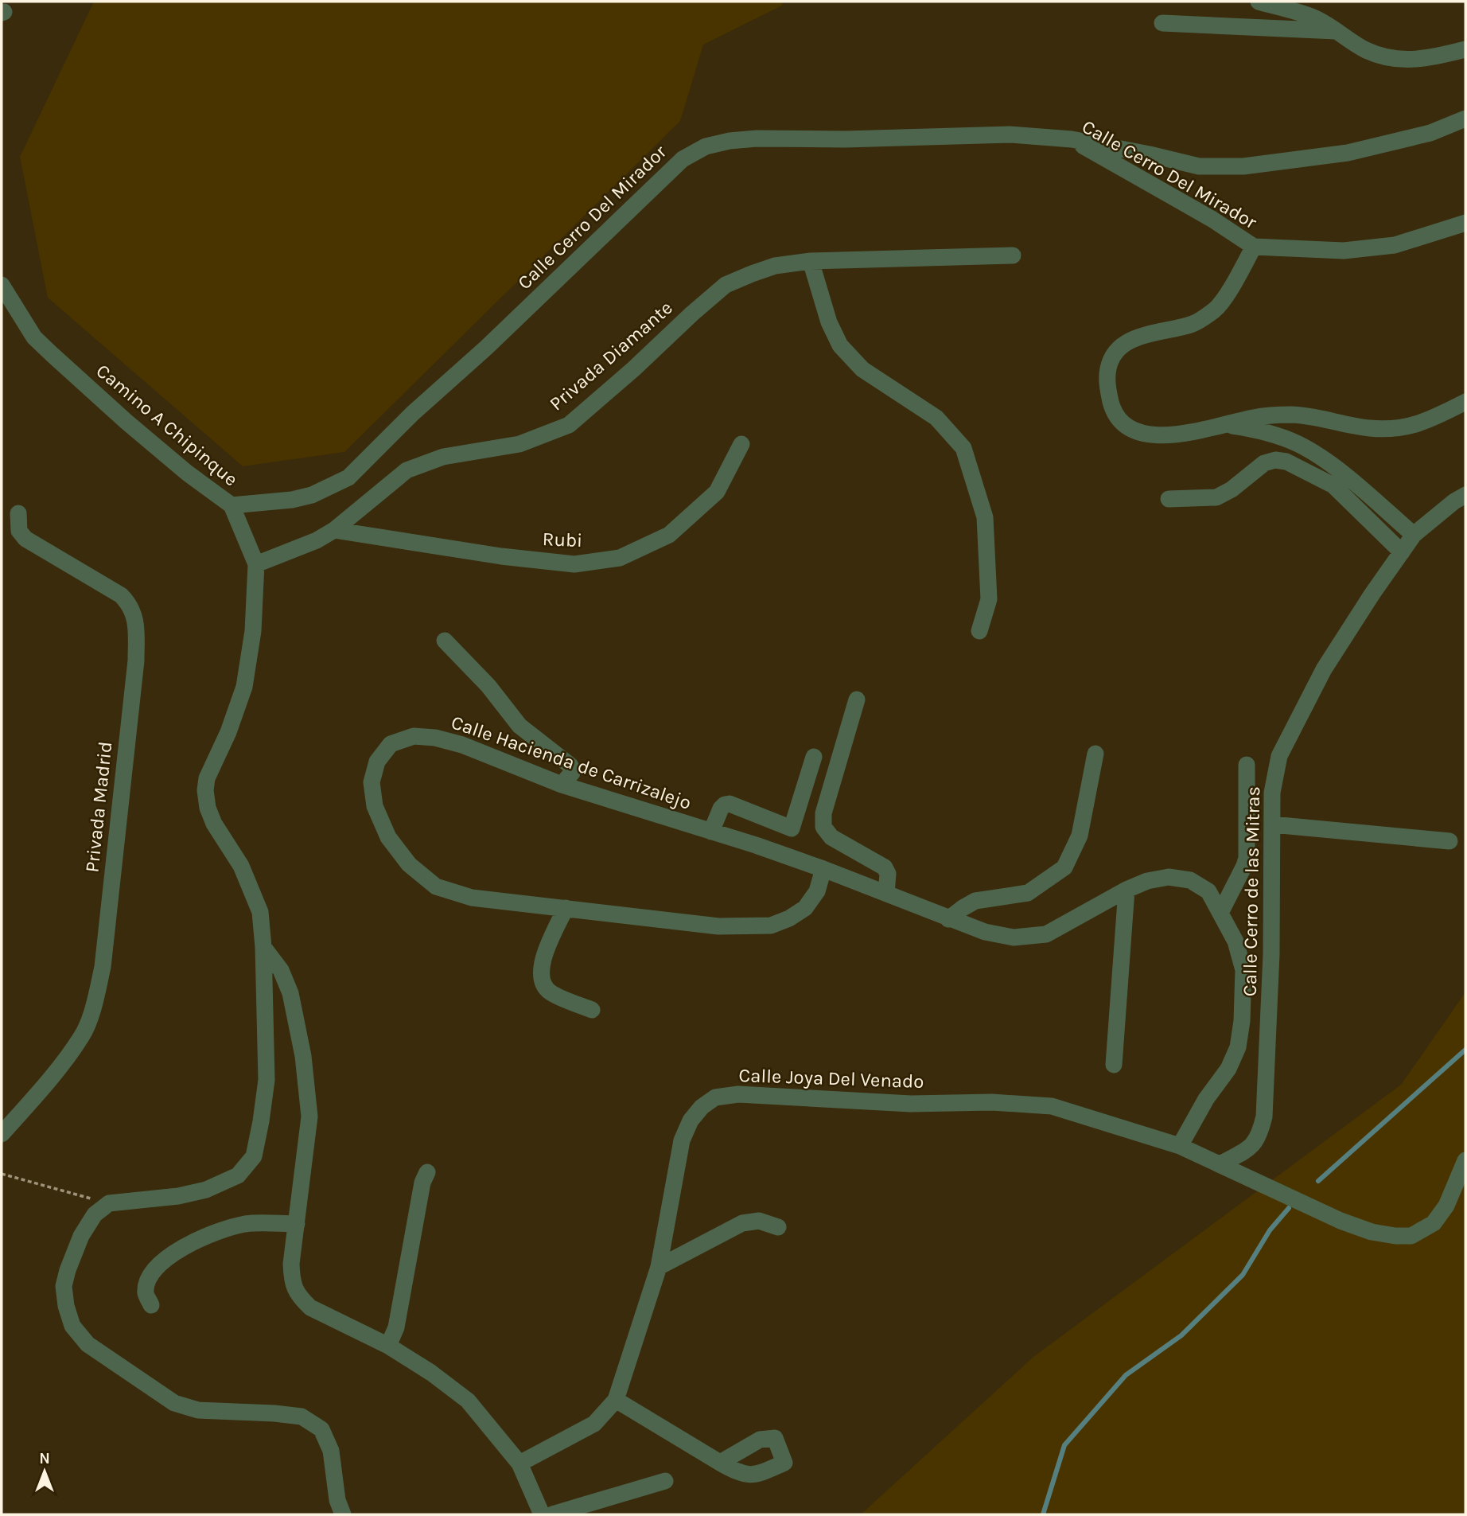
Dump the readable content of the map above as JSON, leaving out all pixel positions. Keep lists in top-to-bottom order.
{
  "streets": {
    "street": [
      "Calle Cerro Del Mirador",
      "Privada Diamante",
      "Camino A Chipinque",
      "Rubi",
      "Calle Hacienda de Carrizalejo",
      "Privada Madrid",
      "Calle Cerro de las Mitras",
      "Calle Joya Del Venado"
    ]
  },
  "crossings": [
    ["Calle Cerro Del Mirador", "Camino A Chipinque"],
    ["Privada Diamante", "Camino A Chipinque"],
    ["Privada Diamante", "Rubi"],
    ["Calle Hacienda de Carrizalejo", "Calle Joya Del Venado"],
    ["Calle Cerro de las Mitras", "Calle Joya Del Venado"]
  ],
  "north": "top"
}
